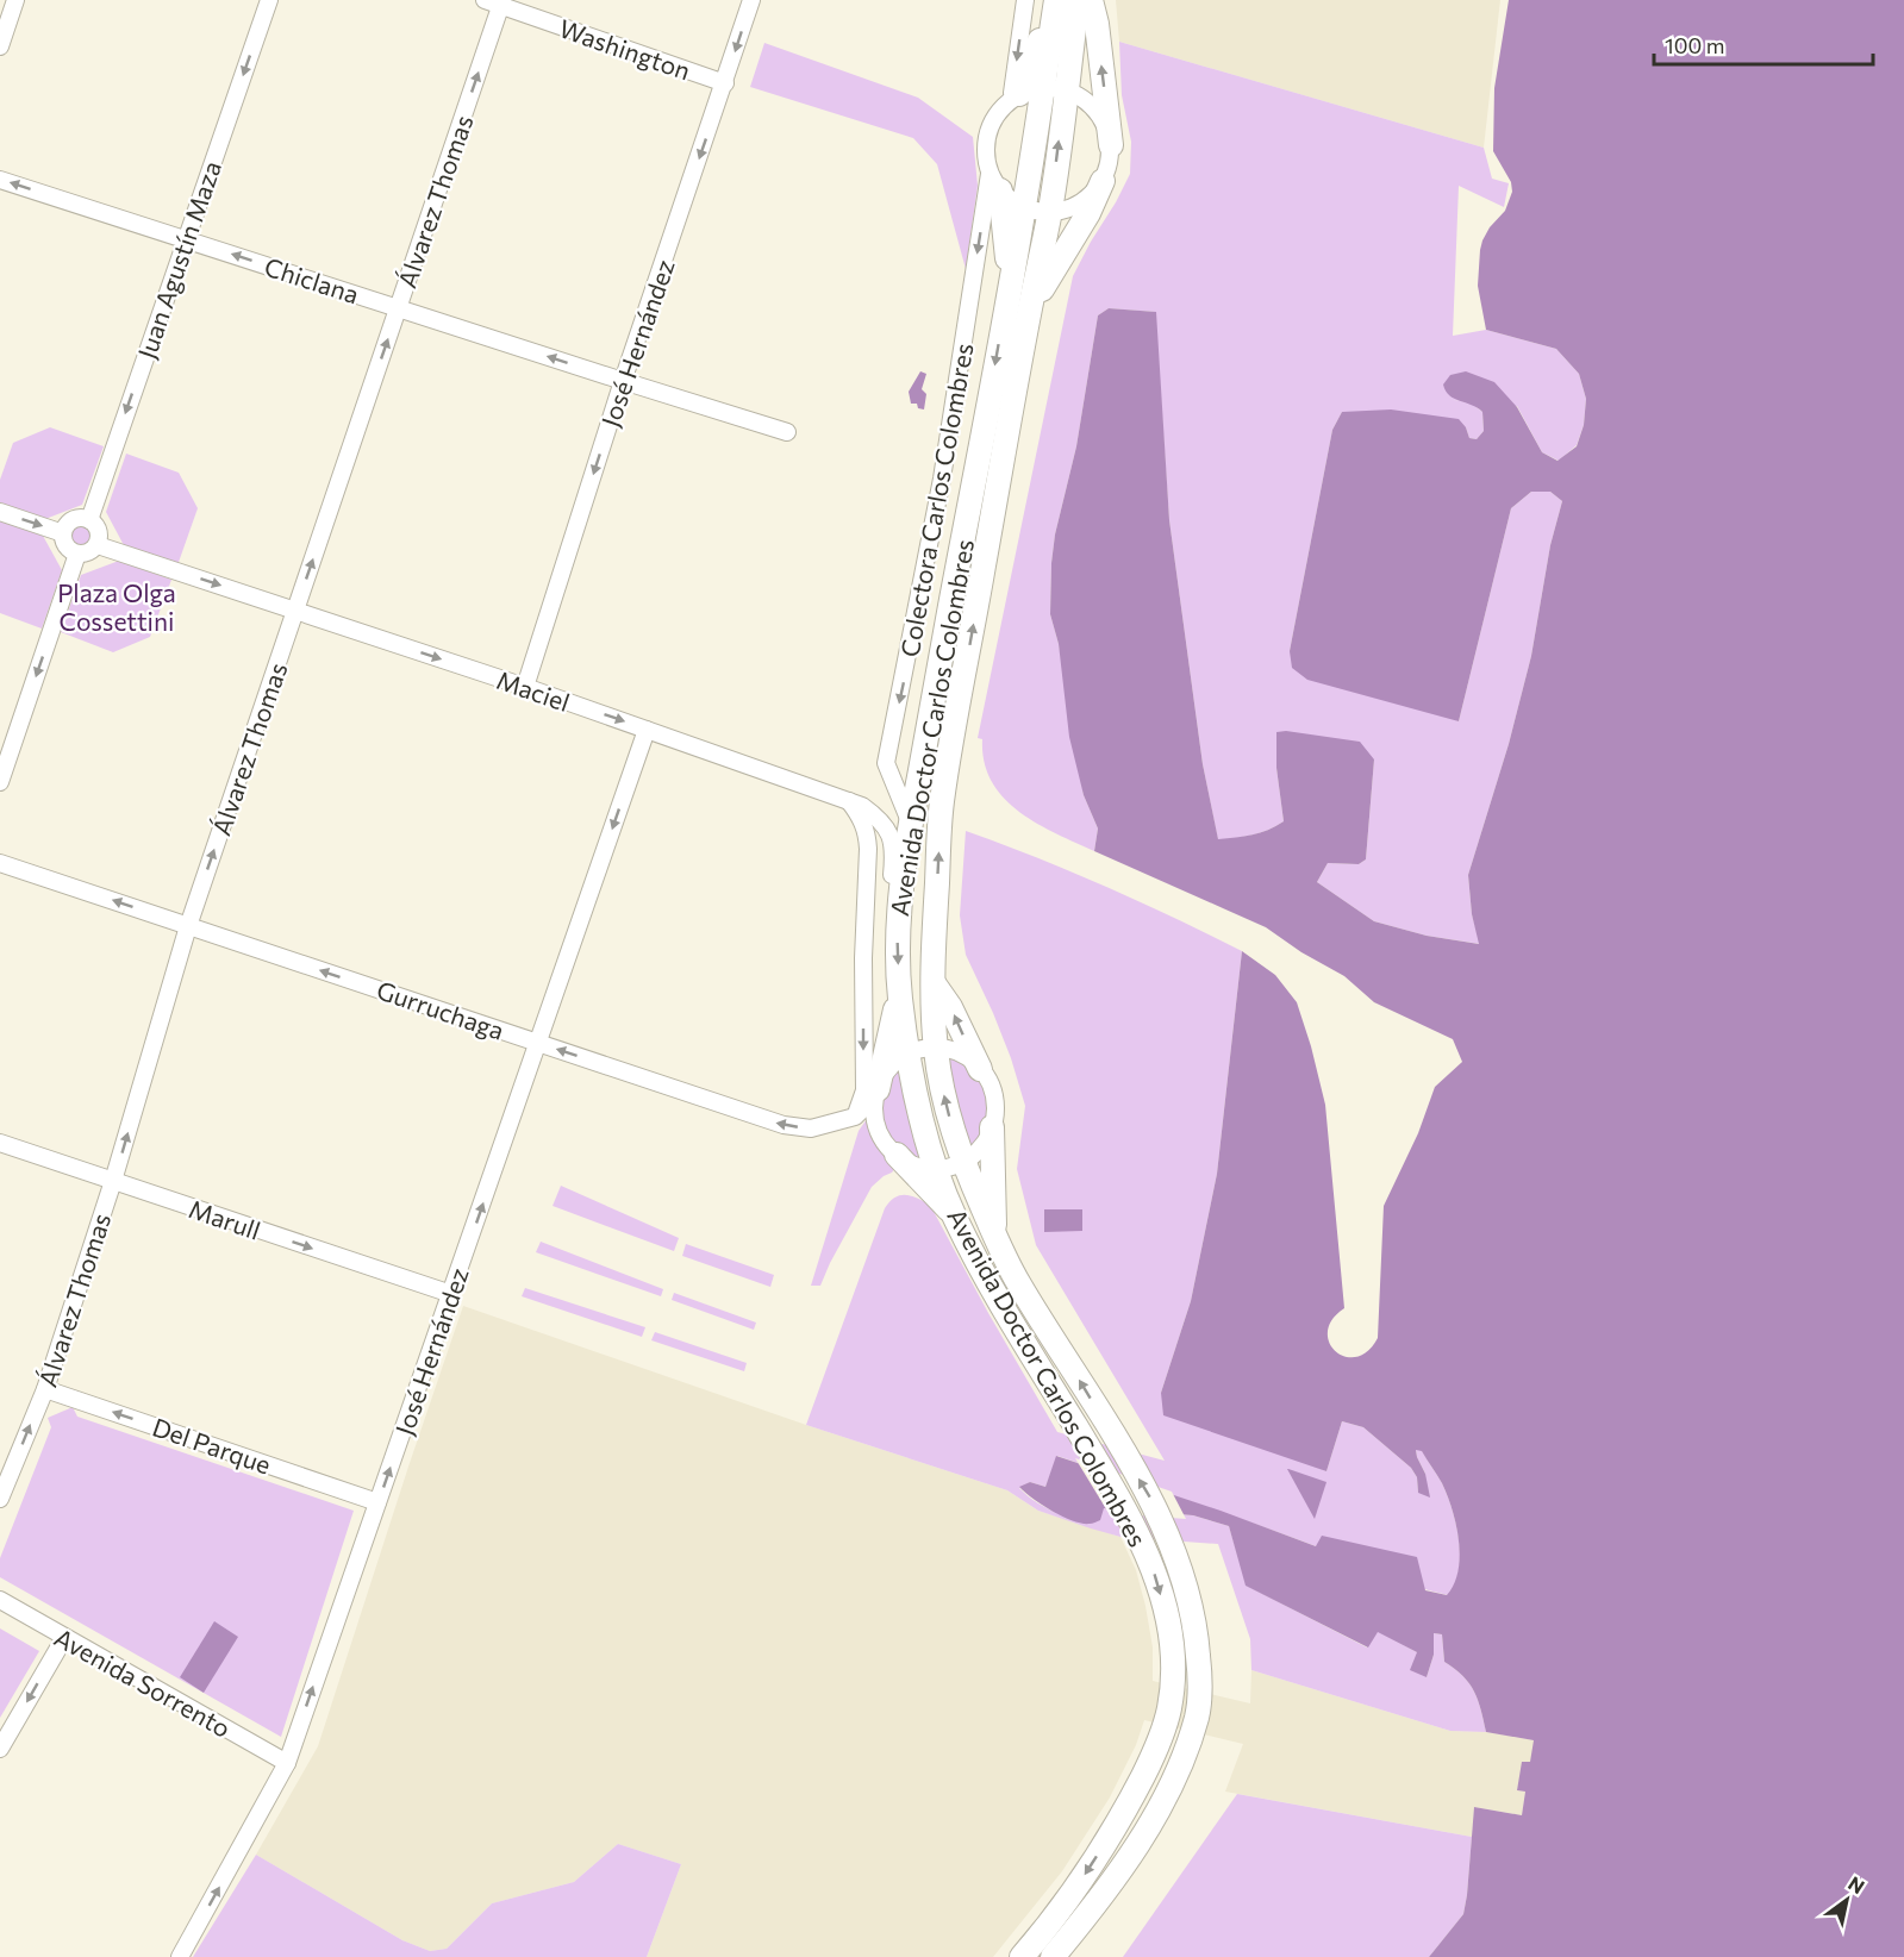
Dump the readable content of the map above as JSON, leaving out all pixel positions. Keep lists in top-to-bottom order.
{
  "streets": {
    "main road": ["Avenida Doctor Carlos Colombres"],
    "street": [
      "Washington",
      "Álvarez Thomas",
      "Juan Agustín Maza",
      "Chiclana",
      "José Hernández",
      "Colectora Carlos Colombres",
      "Maciel",
      "Gurruchaga",
      "Marull",
      "Del Parque",
      "Avenida Sorrento"
    ]
  },
  "crossings": [
    ["Washington", "Álvarez Thomas"],
    ["Washington", "José Hernández"],
    ["Álvarez Thomas", "Chiclana"],
    ["Álvarez Thomas", "Maciel"],
    ["Álvarez Thomas", "Gurruchaga"],
    ["Álvarez Thomas", "Marull"],
    ["Álvarez Thomas", "Del Parque"],
    ["Juan Agustín Maza", "Chiclana"],
    ["Juan Agustín Maza", "Maciel"],
    ["Chiclana", "José Hernández"],
    ["José Hernández", "Maciel"],
    ["José Hernández", "Gurruchaga"],
    ["José Hernández", "Marull"],
    ["José Hernández", "Del Parque"],
    ["José Hernández", "Avenida Sorrento"],
    ["Colectora Carlos Colombres", "Avenida Doctor Carlos Colombres"],
    ["Maciel", "Avenida Doctor Carlos Colombres"],
    ["Avenida Doctor Carlos Colombres", "Gurruchaga"]
  ],
  "one_way": [
    "Álvarez Thomas",
    "Juan Agustín Maza",
    "Chiclana",
    "Colectora Carlos Colombres",
    "Maciel",
    "Gurruchaga",
    "Marull",
    "Del Parque"
  ],
  "parks": ["Plaza Olga Cossettini"],
  "scale_bar": "100 m",
  "north": "top right"
}
